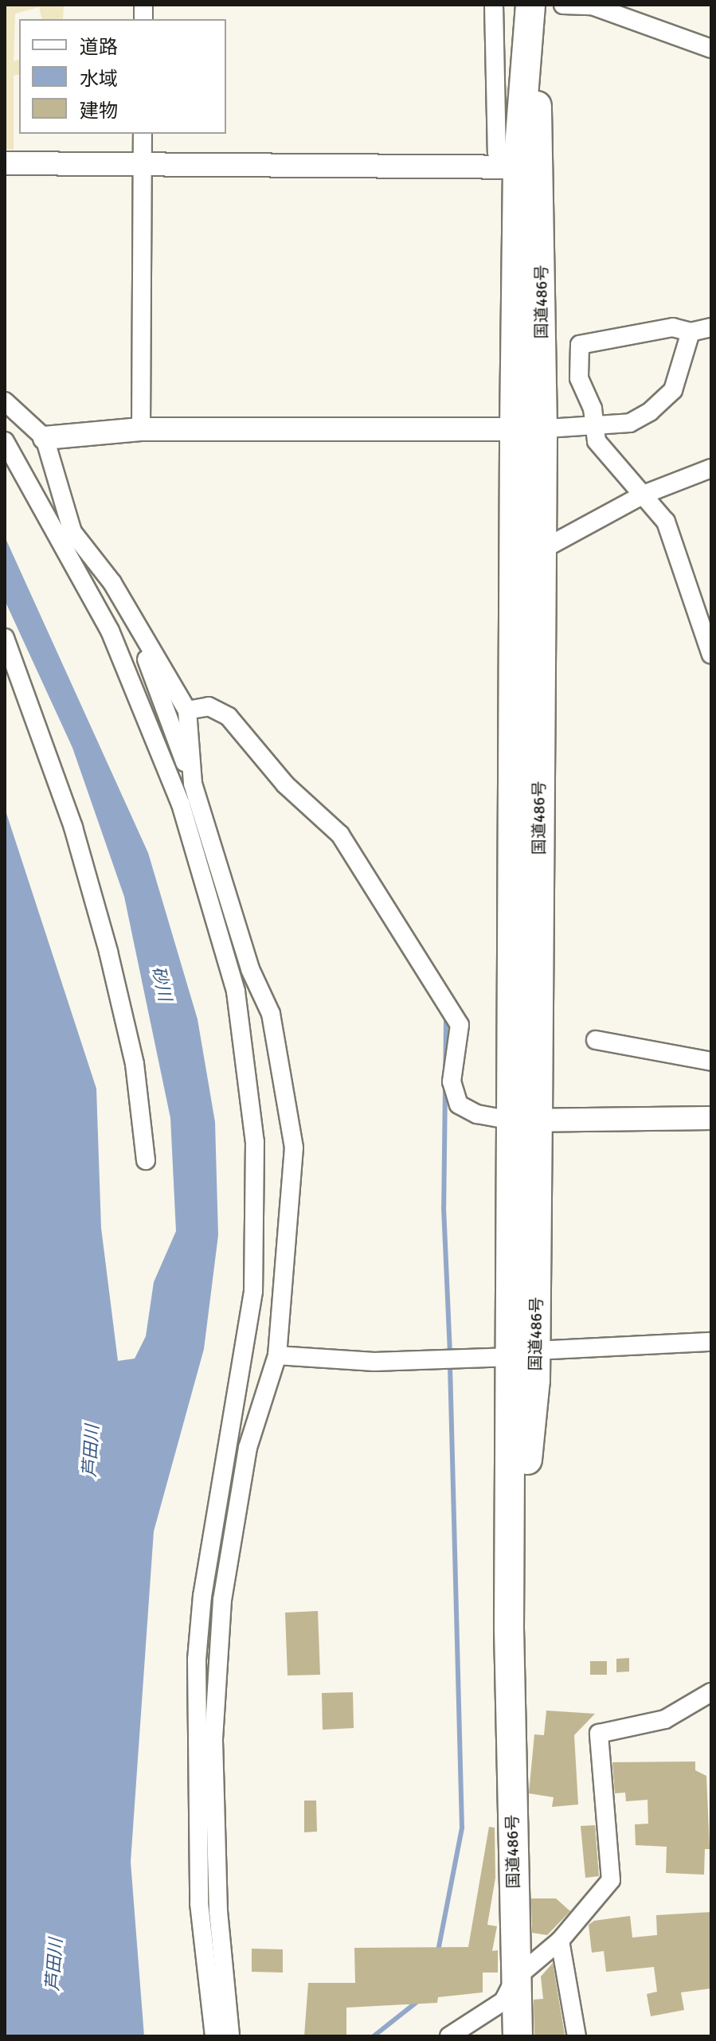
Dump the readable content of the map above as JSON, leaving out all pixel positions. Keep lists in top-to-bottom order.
{
  "streets": {
    "highway": ["国道486号"]
  },
  "water": ["砂川", "芦田川"],
  "legend": ["道路", "水域", "建物"]
}
